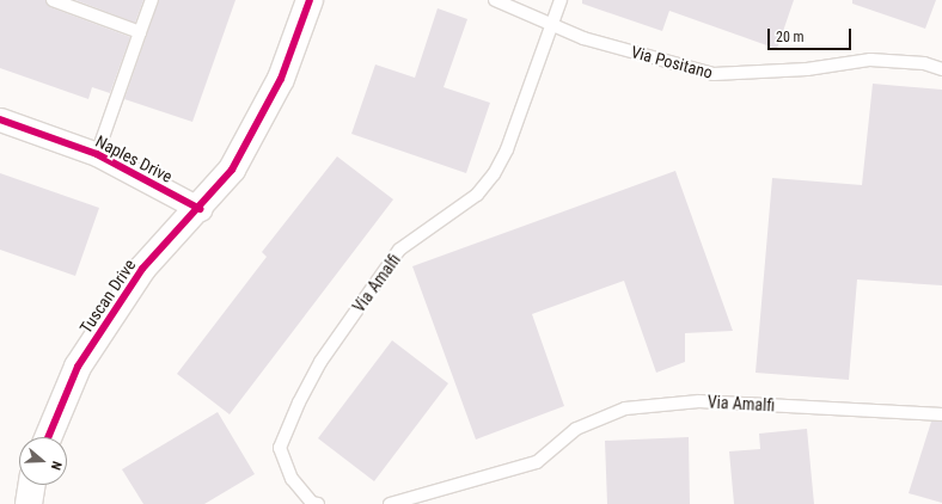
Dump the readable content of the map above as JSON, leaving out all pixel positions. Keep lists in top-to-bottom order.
{
  "streets": {
    "street": ["Naples Drive", "Tuscan Drive"],
    "lane": ["Via Positano", "Via Amalfi"]
  },
  "crossings": [
    ["Via Positano", "Via Amalfi"],
    ["Naples Drive", "Tuscan Drive"]
  ],
  "scale_bar": "20 m",
  "north": "right"
}
